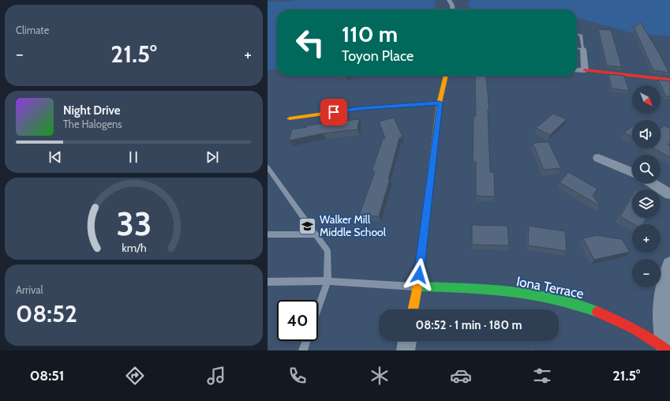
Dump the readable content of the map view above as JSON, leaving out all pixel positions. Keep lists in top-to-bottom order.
{
  "streets": {
    "street": ["Iona Terrace"]
  },
  "places": {
    "school or university": ["Walker Mill Middle School"]
  },
  "north": "bottom right",
  "page": {
    "tile": [
      "Climate",
      ["Arrival", "08:52"]
    ],
    "turn": ["110 m", "Toyon Place"],
    "heat": ["−", "21.5°", "+"],
    "map_buttons": ["+", "−"],
    "song": ["Night Drive", "The Halogens"],
    "limit": "40",
    "trip": "08:52 · 1 min · 180 m",
    "tabs": ["08:51", "21.5°"],
    "gauge": ["33", "km/h"]
  }
}
